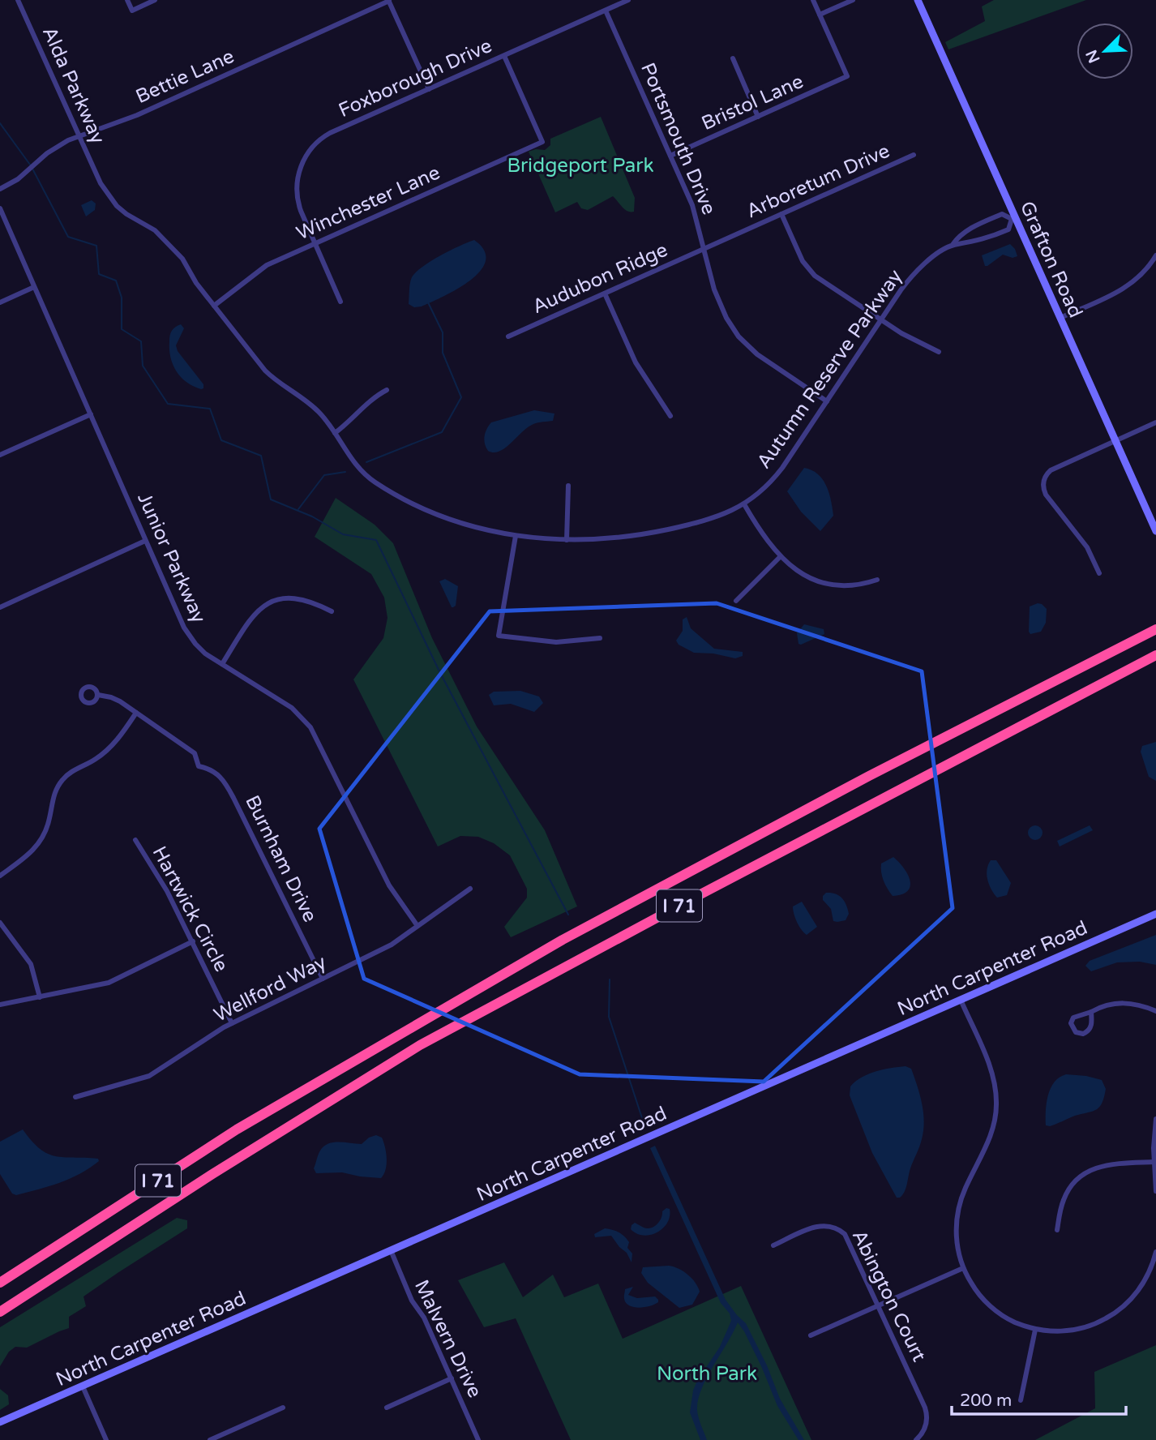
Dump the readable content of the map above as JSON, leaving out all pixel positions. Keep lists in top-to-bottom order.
{
  "streets": {
    "highway": ["I 71"],
    "street": [
      "Bettie Lane",
      "Foxborough Drive",
      "Alda Parkway",
      "Bristol Lane",
      "Portsmouth Drive",
      "Arboretum Drive",
      "Winchester Lane",
      "Grafton Road",
      "Audubon Ridge",
      "Autumn Reserve Parkway",
      "Junior Parkway",
      "Burnham Drive",
      "Hartwick Circle",
      "North Carpenter Road",
      "Wellford Way",
      "Abington Court",
      "Malvern Drive"
    ]
  },
  "crossings": [
    ["Bettie Lane", "Alda Parkway"],
    ["Foxborough Drive", "Portsmouth Drive"],
    ["Foxborough Drive", "Winchester Lane"],
    ["Alda Parkway", "Autumn Reserve Parkway"],
    ["Bristol Lane", "Portsmouth Drive"],
    ["Portsmouth Drive", "Arboretum Drive"],
    ["Portsmouth Drive", "Audubon Ridge"],
    ["Portsmouth Drive", "Autumn Reserve Parkway"],
    ["Arboretum Drive", "Audubon Ridge"],
    ["Winchester Lane", "Autumn Reserve Parkway"],
    ["Grafton Road", "Autumn Reserve Parkway"],
    ["Junior Parkway", "Wellford Way"],
    ["Burnham Drive", "Wellford Way"],
    ["Hartwick Circle", "Wellford Way"],
    ["North Carpenter Road", "Malvern Drive"]
  ],
  "parks": ["Bridgeport Park", "North Park"],
  "scale_bar": "200 m",
  "north": "bottom left"
}
